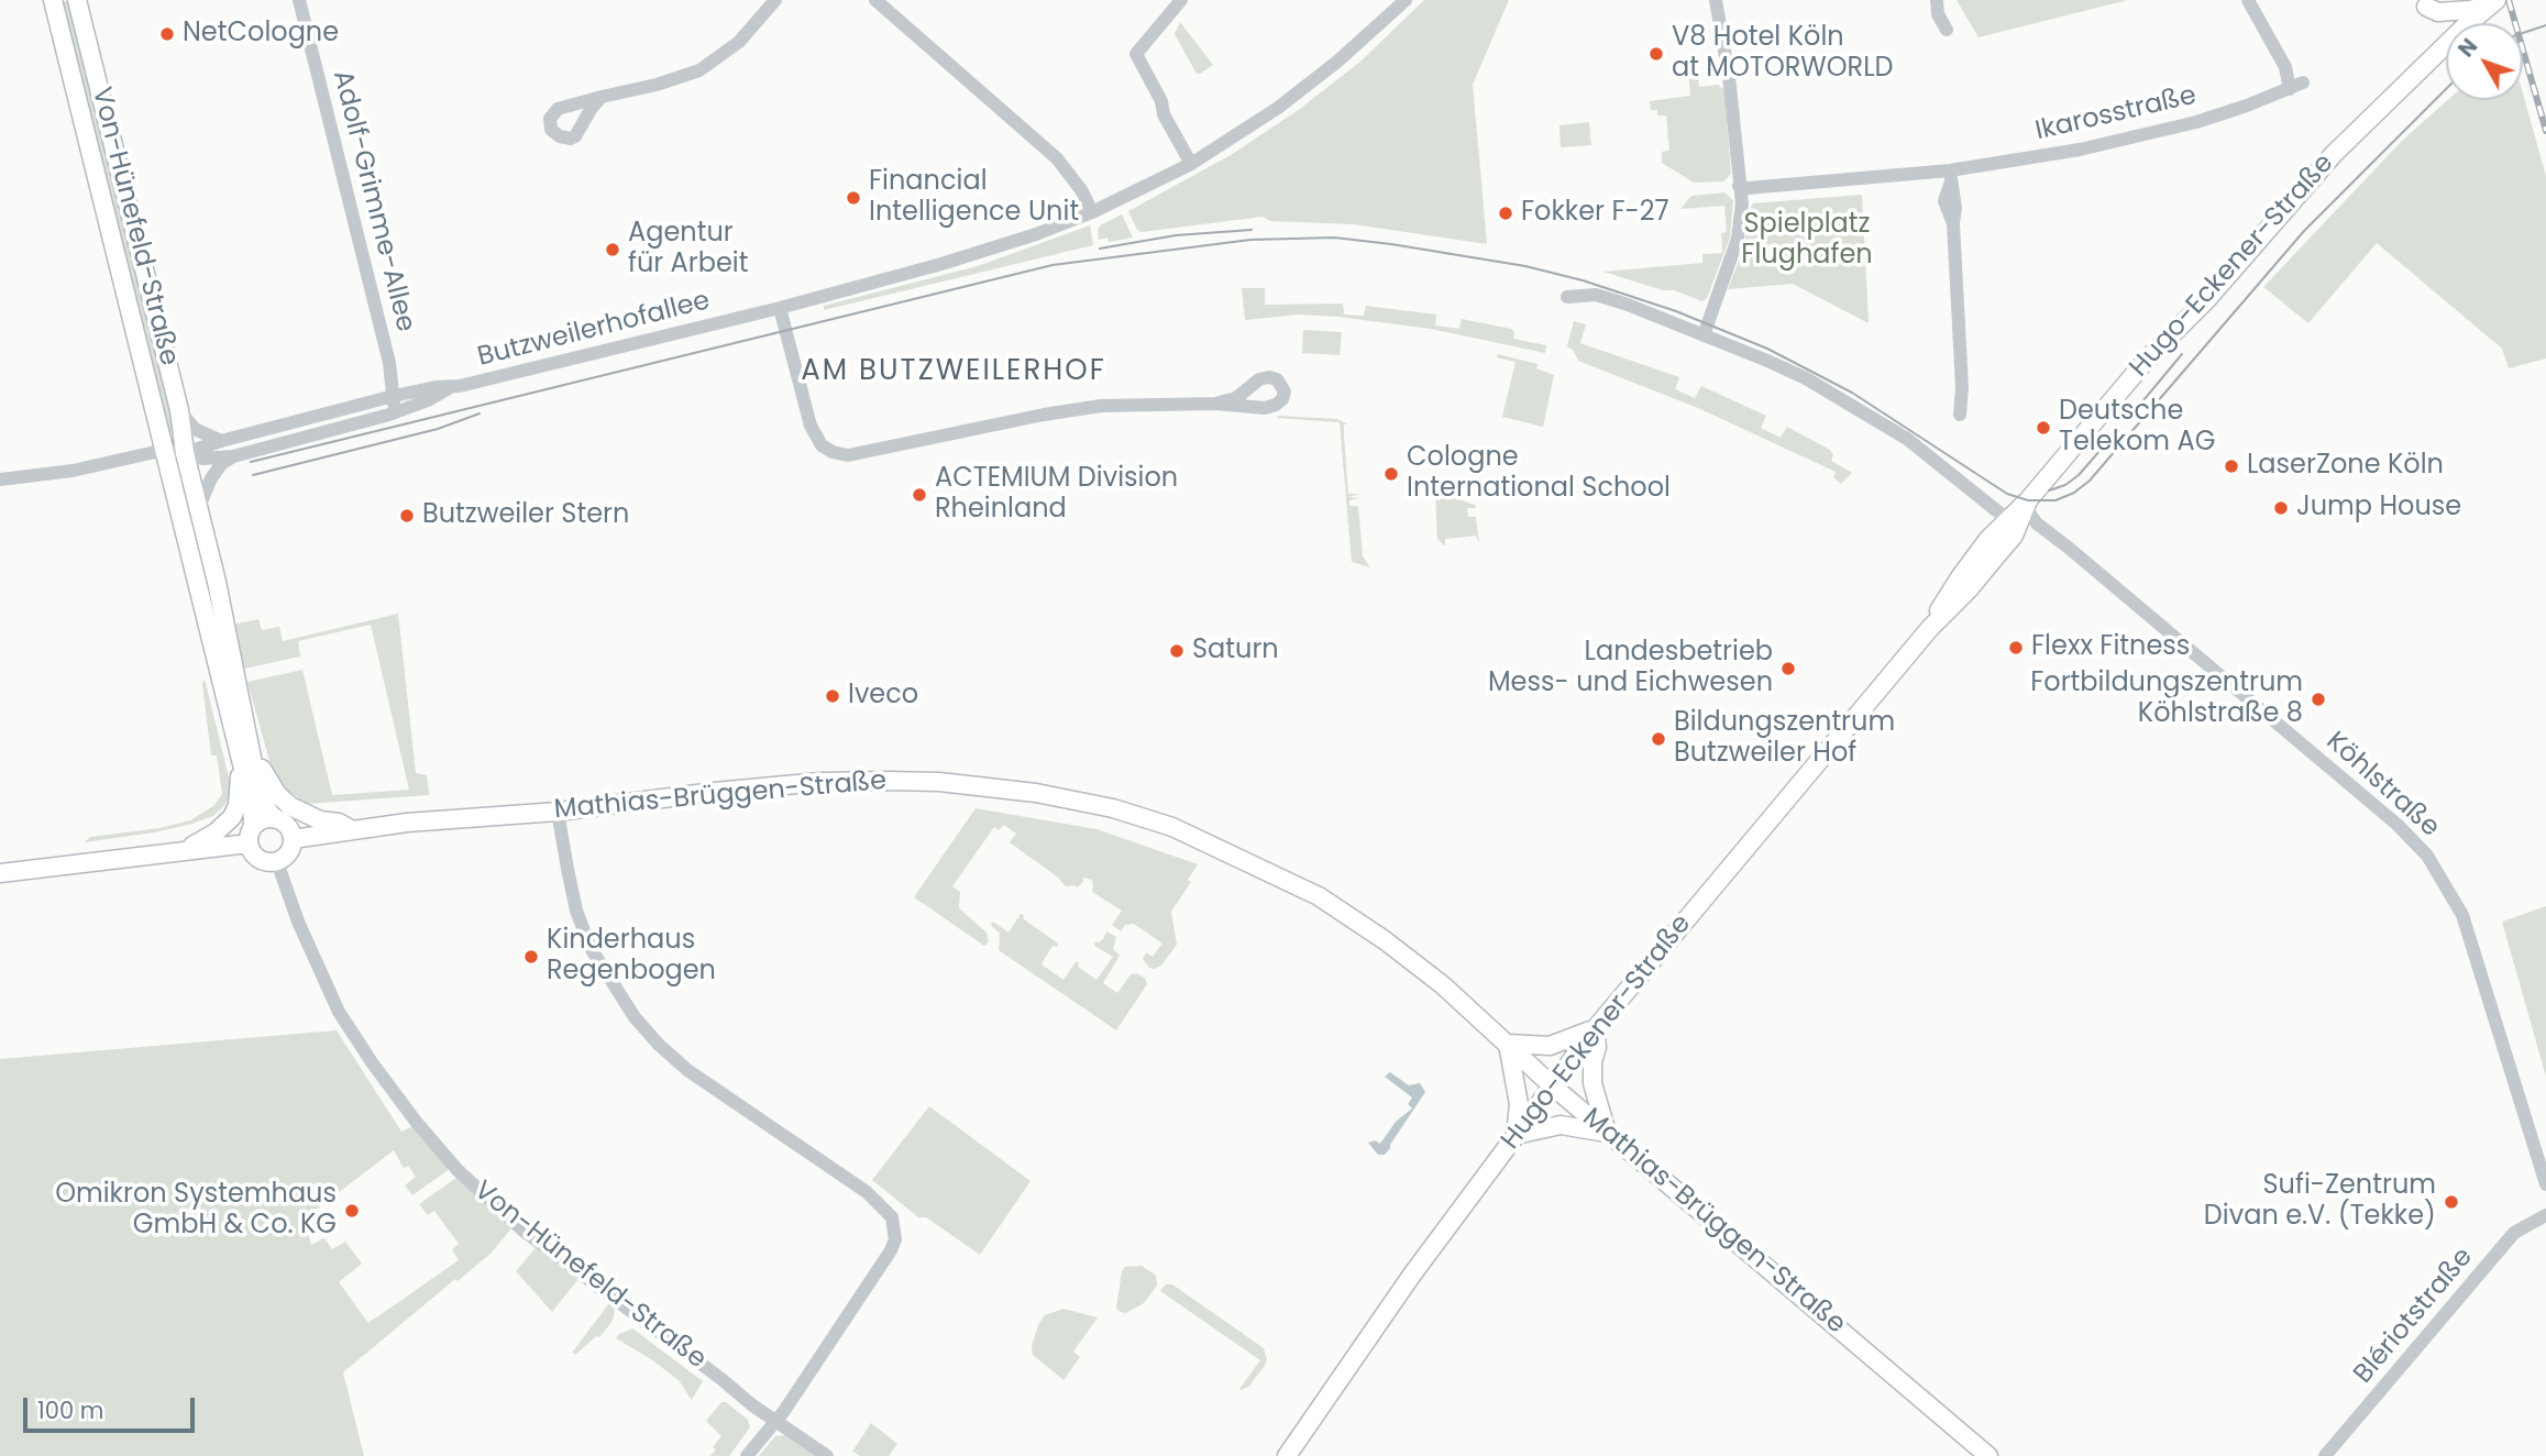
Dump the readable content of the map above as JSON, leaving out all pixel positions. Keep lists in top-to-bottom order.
{
  "streets": {
    "street": [
      "Ikarosstraße",
      "Adolf-Grimme-Allee",
      "Von-Hünefeld-Straße",
      "Hugo-Eckener-Straße",
      "Butzweilerhofallee",
      "Köhlstraße",
      "Mathias-Brüggen-Straße",
      "Blériotstraße"
    ]
  },
  "crossings": [
    ["Adolf-Grimme-Allee", "Butzweilerhofallee"],
    ["Von-Hünefeld-Straße", "Butzweilerhofallee"],
    ["Von-Hünefeld-Straße", "Mathias-Brüggen-Straße"],
    ["Hugo-Eckener-Straße", "Köhlstraße"],
    ["Hugo-Eckener-Straße", "Mathias-Brüggen-Straße"]
  ],
  "districts": ["AM BUTZWEILERHOF"],
  "parks": ["Spielplatz Flughafen"],
  "places": [
    "NetCologne",
    "V8 Hotel Köln at MOTORWORLD",
    "Financial Intelligence Unit",
    "Fokker F-27",
    "Agentur für Arbeit",
    "Deutsche Telekom AG",
    "LaserZone Köln",
    "Cologne International School",
    "ACTEMIUM Division Rheinland",
    "Jump House",
    "Butzweiler Stern",
    "Flexx Fitness",
    "Saturn",
    "Landesbetrieb Mess- und Eichwesen",
    "Iveco",
    "Fortbildungszentrum Köhlstraße 8",
    "Bildungszentrum Butzweiler Hof",
    "Kinderhaus Regenbogen",
    "Sufi-Zentrum Divan e.V. (Tekke)",
    "Omikron Systemhaus GmbH & Co. KG"
  ],
  "scale_bar": "100 m",
  "north": "top left"
}
